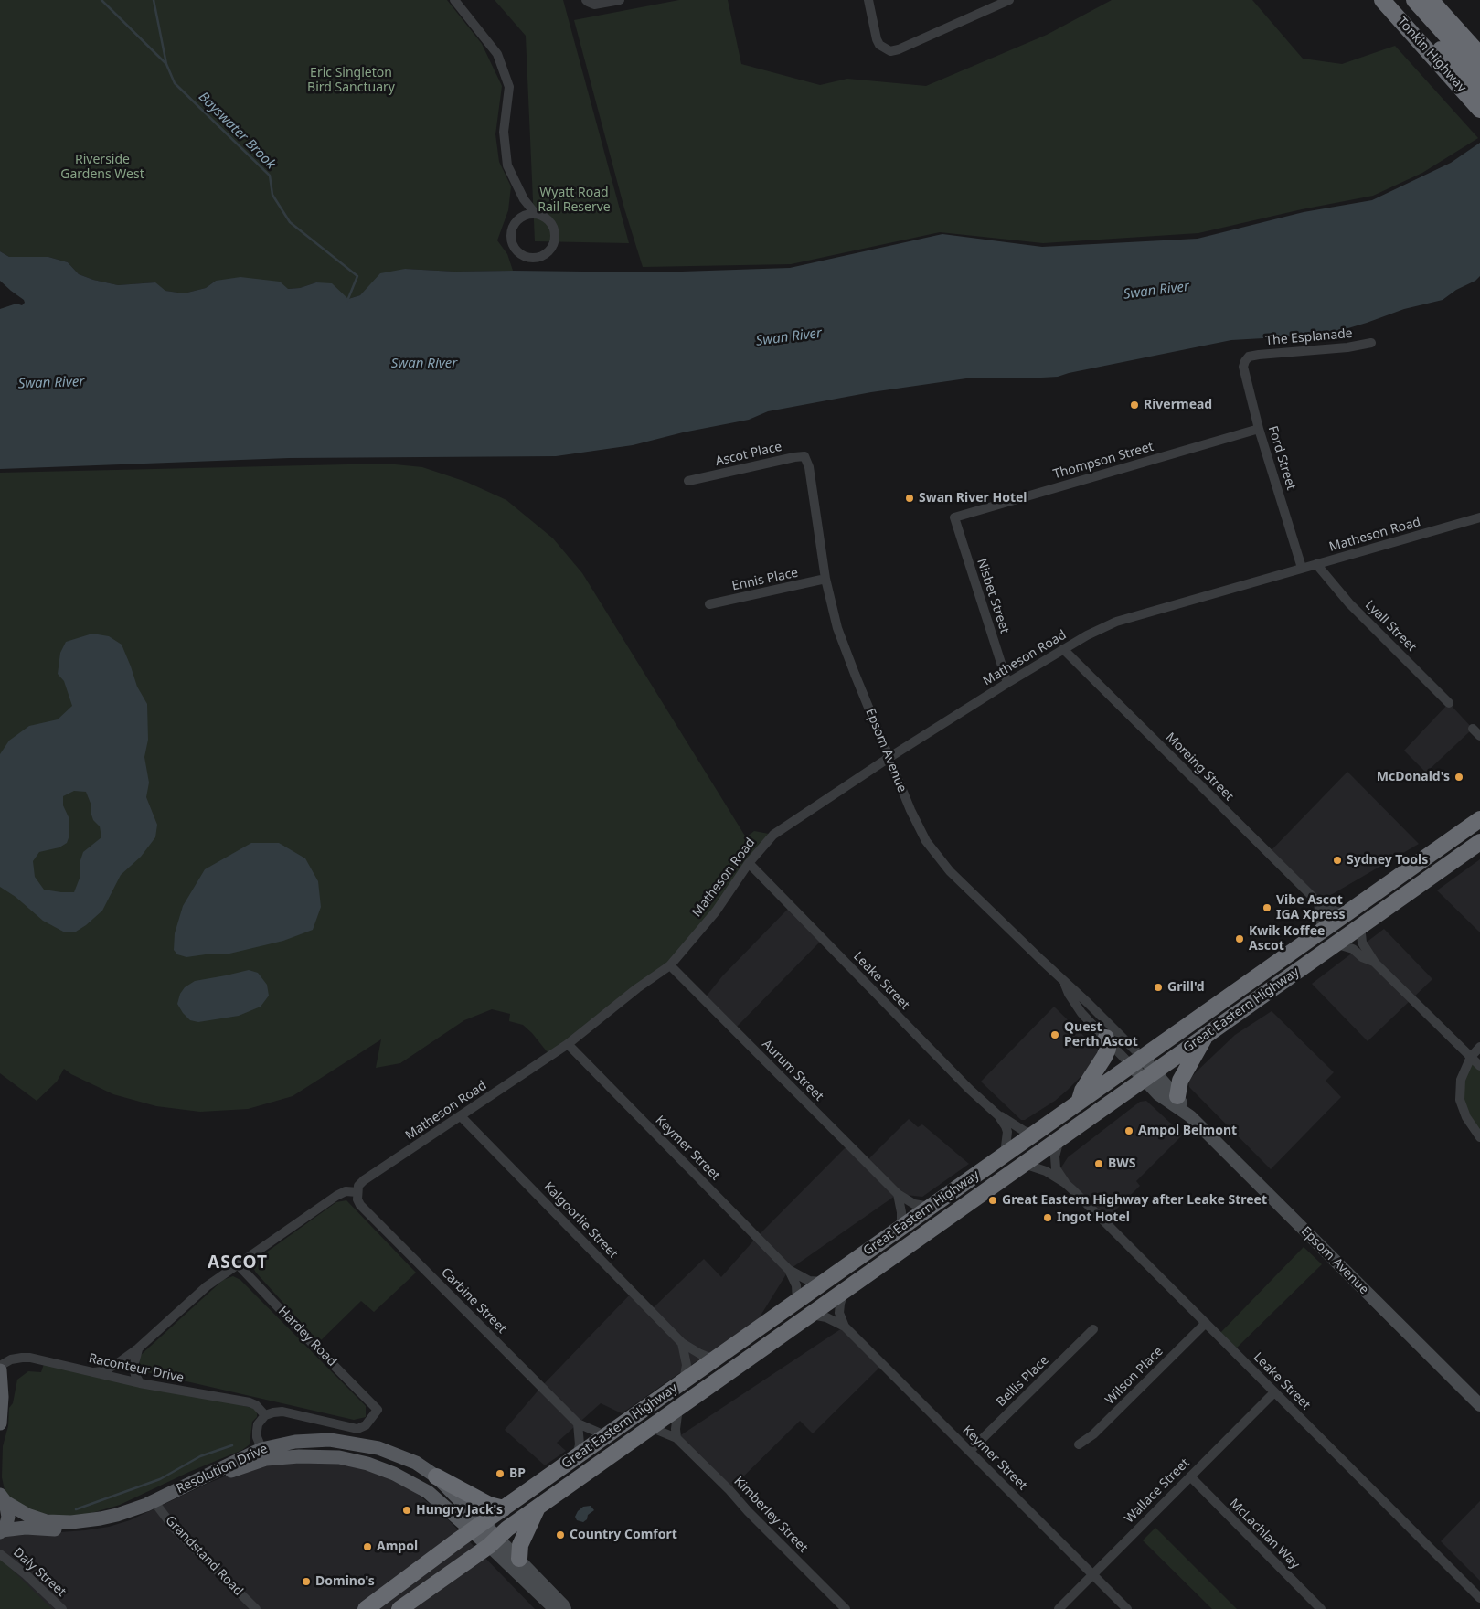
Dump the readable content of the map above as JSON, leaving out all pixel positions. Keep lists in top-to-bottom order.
{
  "streets": {
    "highway": ["Tonkin Highway", "Great Eastern Highway"],
    "main road": ["Resolution Drive"],
    "street": [
      "The Esplanade",
      "Ascot Place",
      "Ford Street",
      "Thompson Street",
      "Matheson Road",
      "Ennis Place",
      "Nisbet Street",
      "Lyall Street",
      "Epsom Avenue",
      "Moreing Street",
      "Leake Street",
      "Aurum Street",
      "Keymer Street",
      "Kalgoorlie Street",
      "Carbine Street",
      "Hardey Road",
      "Raconteur Drive",
      "Wilson Place",
      "Bellis Place",
      "Wallace Street",
      "Kimberley Street",
      "McLachlan Way",
      "Grandstand Road",
      "Daly Street"
    ]
  },
  "crossings": [
    ["The Esplanade", "Ford Street"],
    ["Ascot Place", "Epsom Avenue"],
    ["Ford Street", "Thompson Street"],
    ["Ford Street", "Matheson Road"],
    ["Thompson Street", "Nisbet Street"],
    ["Matheson Road", "Nisbet Street"],
    ["Matheson Road", "Lyall Street"],
    ["Matheson Road", "Epsom Avenue"],
    ["Matheson Road", "Moreing Street"],
    ["Matheson Road", "Leake Street"],
    ["Matheson Road", "Aurum Street"],
    ["Matheson Road", "Keymer Street"],
    ["Matheson Road", "Kalgoorlie Street"],
    ["Matheson Road", "Carbine Street"],
    ["Ennis Place", "Epsom Avenue"],
    ["Epsom Avenue", "Great Eastern Highway"],
    ["Moreing Street", "Great Eastern Highway"],
    ["Leake Street", "Great Eastern Highway"],
    ["Leake Street", "Wilson Place"],
    ["Leake Street", "Wallace Street"],
    ["Great Eastern Highway", "Aurum Street"],
    ["Great Eastern Highway", "Keymer Street"],
    ["Great Eastern Highway", "Kalgoorlie Street"],
    ["Great Eastern Highway", "Carbine Street"],
    ["Great Eastern Highway", "Resolution Drive"],
    ["Great Eastern Highway", "Kimberley Street"],
    ["Keymer Street", "Bellis Place"],
    ["Keymer Street", "Wallace Street"],
    ["Hardey Road", "Raconteur Drive"],
    ["Resolution Drive", "Grandstand Road"],
    ["Wallace Street", "McLachlan Way"]
  ],
  "districts": ["ASCOT"],
  "water": ["Bayswater Brook", "Swan River"],
  "parks": ["Eric Singleton Bird Sanctuary", "Riverside Gardens West", "Wyatt Road Rail Reserve"],
  "places": [
    "Rivermead",
    "Swan River Hotel",
    "McDonald's",
    "Sydney Tools",
    "Vibe Ascot IGA Xpress",
    "Kwik Koffee Ascot",
    "Grill'd",
    "Quest Perth Ascot",
    "Ampol Belmont",
    "BWS",
    "Great Eastern Highway after Leake Street",
    "Ingot Hotel",
    "BP",
    "Hungry Jack's",
    "Country Comfort",
    "Ampol",
    "Domino's"
  ]
}
